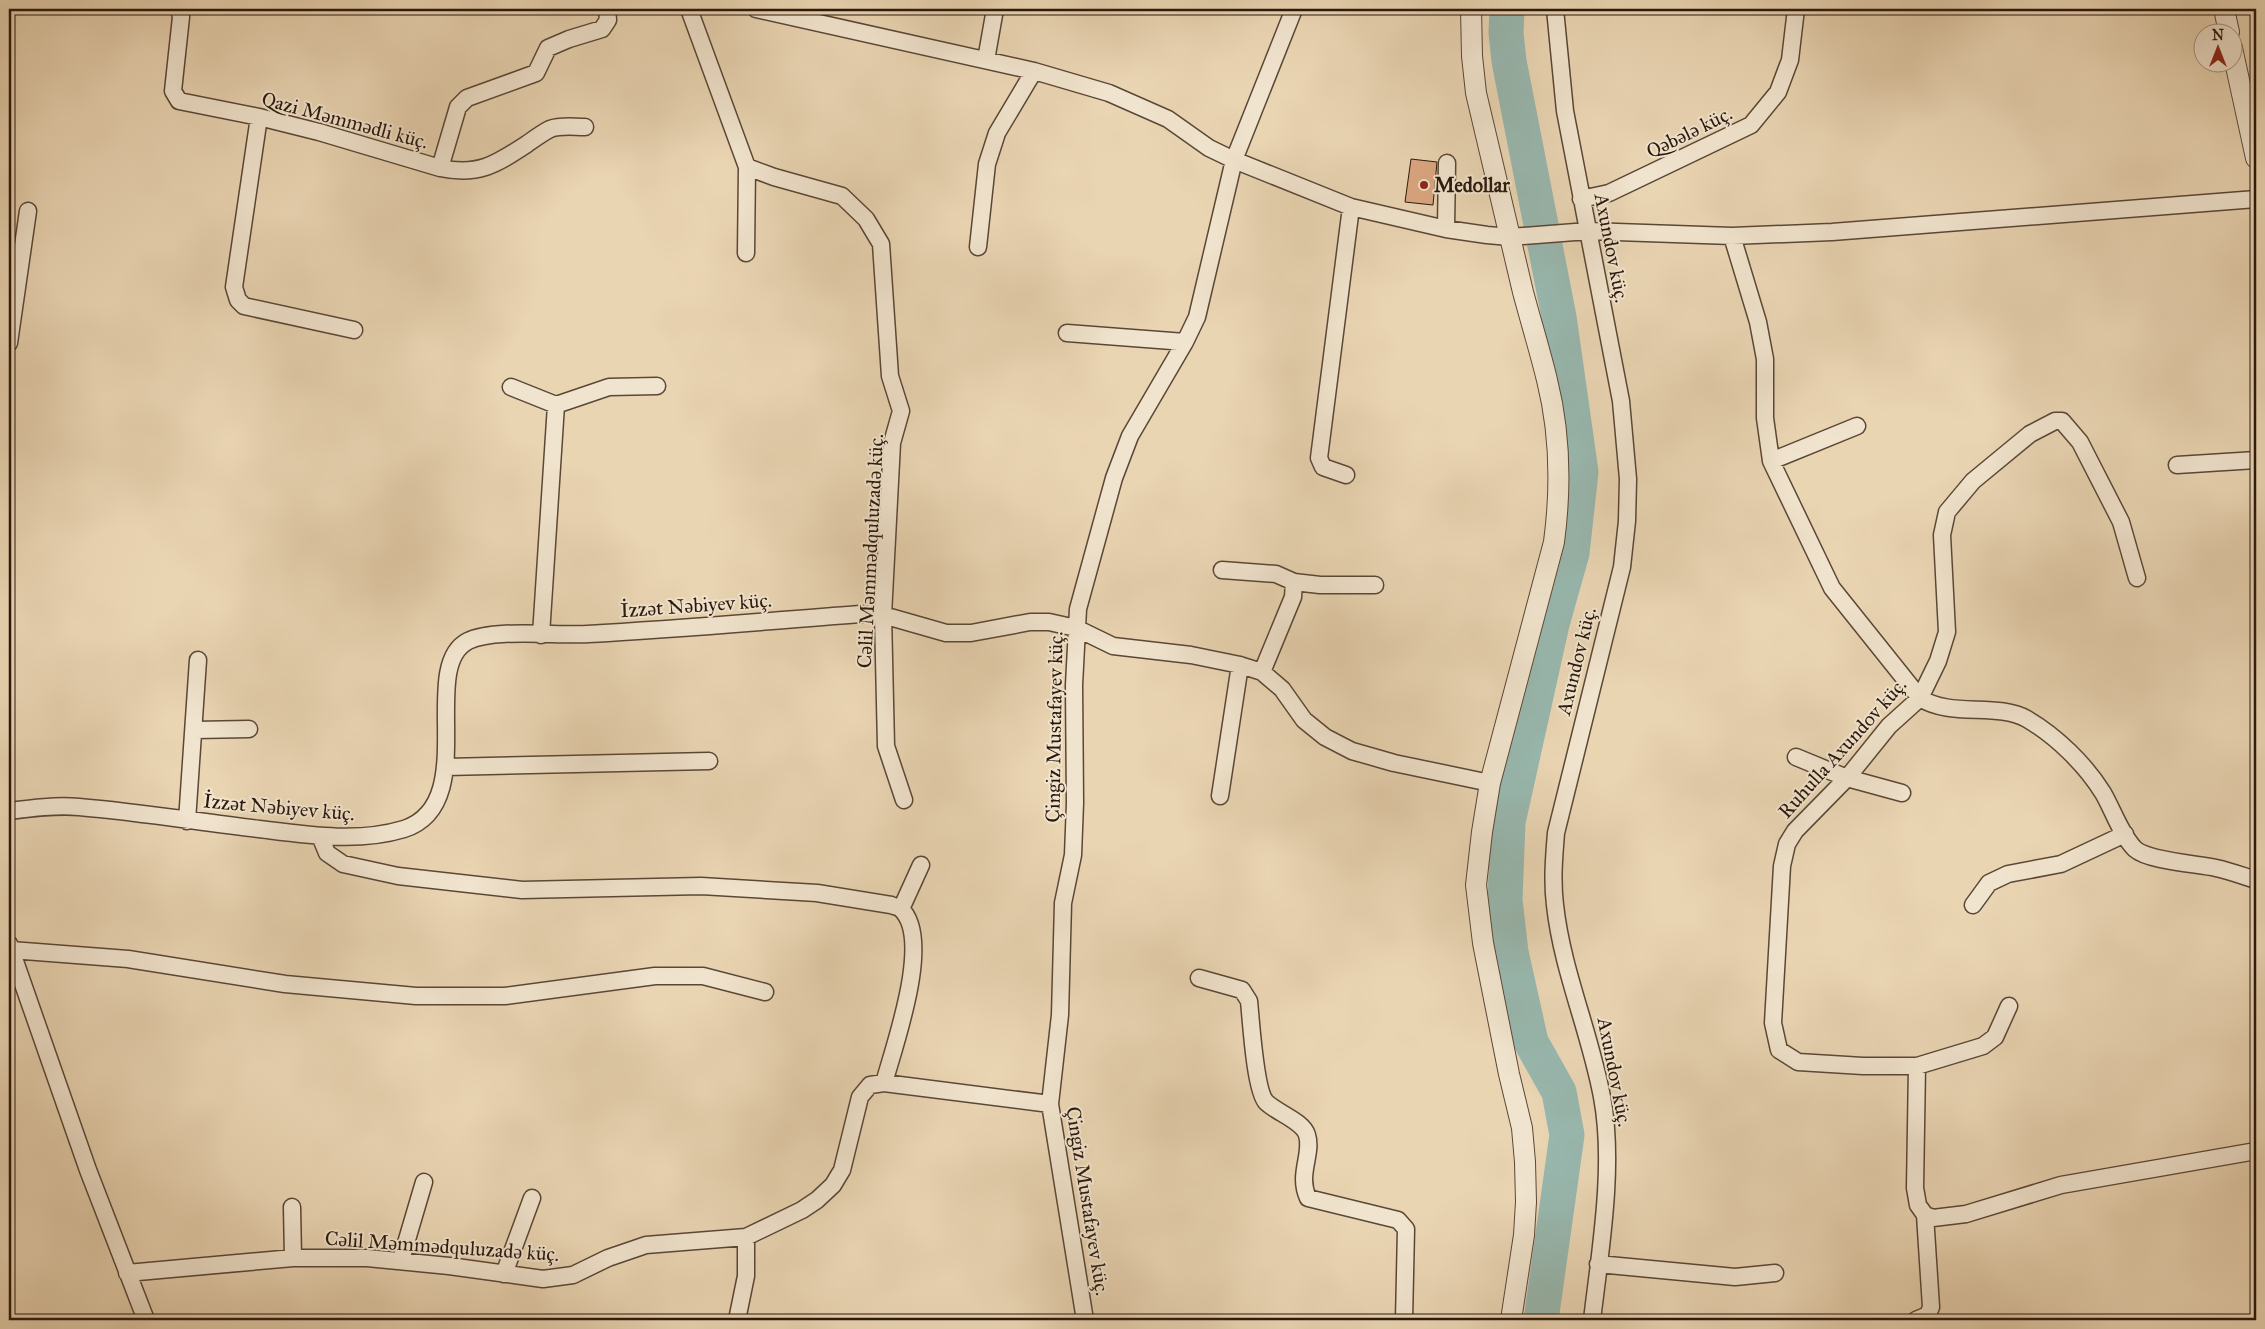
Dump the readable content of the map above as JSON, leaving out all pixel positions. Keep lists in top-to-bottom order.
{
  "streets": {
    "street": [
      "Qazi Məmmədli küç.",
      "Qəbələ küç.",
      "Axundov küç.",
      "Cəlil Məmmədquluzadə küç.",
      "İzzət Nəbiyev küç.",
      "Çingiz Mustafayev küç.",
      "Ruhulla Axundov küç."
    ]
  },
  "crossings": [
    ["Qəbələ küç.", "Axundov küç."],
    ["Cəlil Məmmədquluzadə küç.", "İzzət Nəbiyev küç."],
    ["İzzət Nəbiyev küç.", "Çingiz Mustafayev küç."]
  ],
  "places": ["Medollar"],
  "north": "top"
}
